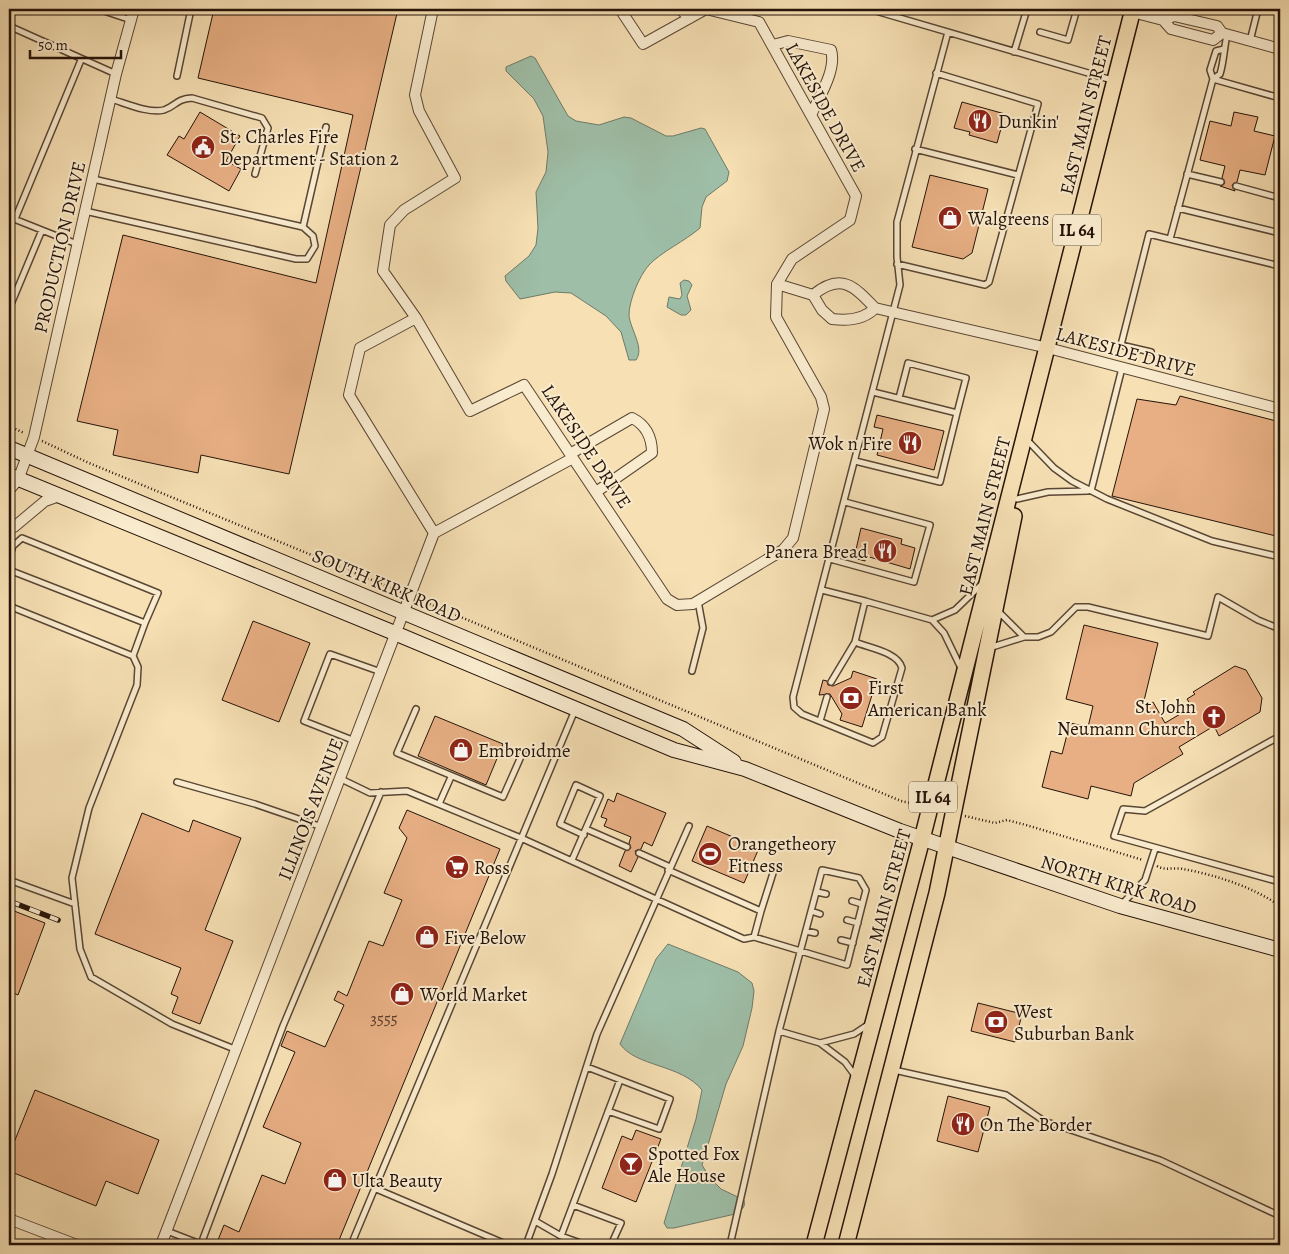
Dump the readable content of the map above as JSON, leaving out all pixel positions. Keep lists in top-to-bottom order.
{
  "streets": {
    "main road": [
      "EAST MAIN STREET",
      "IL 64",
      "SOUTH KIRK ROAD",
      "NORTH KIRK ROAD"
    ],
    "street": ["LAKESIDE DRIVE", "PRODUCTION DRIVE", "ILLINOIS AVENUE"]
  },
  "crossings": [
    ["LAKESIDE DRIVE", "EAST MAIN STREET"],
    ["EAST MAIN STREET", "SOUTH KIRK ROAD"],
    ["EAST MAIN STREET", "NORTH KIRK ROAD"],
    ["PRODUCTION DRIVE", "SOUTH KIRK ROAD"],
    ["SOUTH KIRK ROAD", "ILLINOIS AVENUE"],
    ["SOUTH KIRK ROAD", "NORTH KIRK ROAD"]
  ],
  "places": {
    "restaurant": [
      "Dunkin'",
      "Wok n Fire",
      "Panera Bread",
      "On The Border"
    ],
    "public building": ["St. Charles Fire Department - Station 2"],
    "shop": [
      "Walgreens",
      "Embroidme",
      "Five Below",
      "World Market",
      "Ulta Beauty"
    ],
    "bank": ["First American Bank", "West Suburban Bank"],
    "church": ["St. John Neumann Church"],
    "sports": ["Orangetheory Fitness"],
    "supermarket": ["Ross"],
    "bar": ["Spotted Fox Ale House"]
  },
  "house_numbers": ["3555"],
  "scale_bar": "50 m"
}
